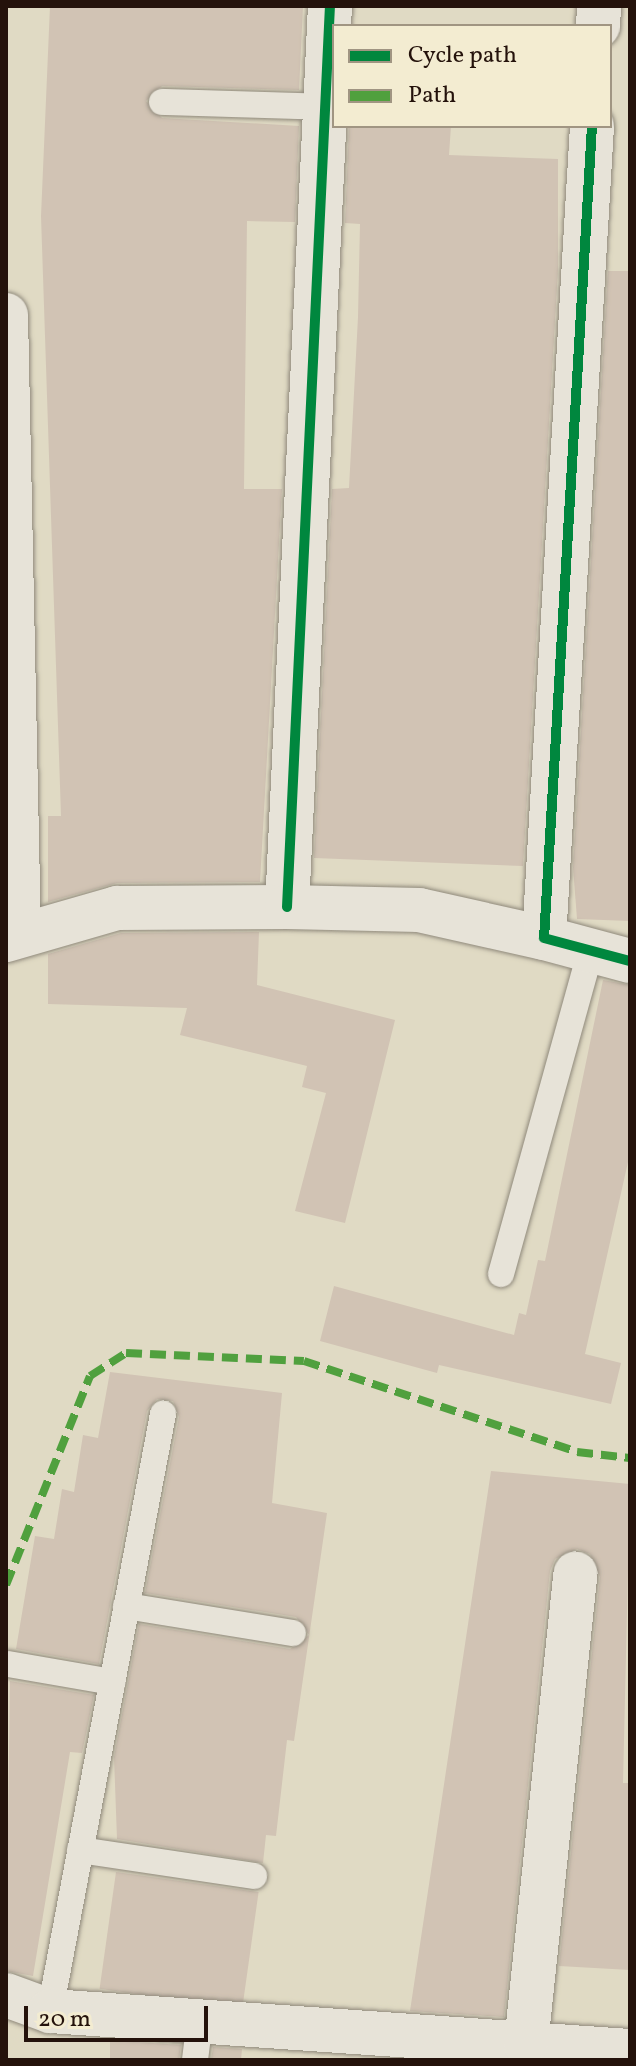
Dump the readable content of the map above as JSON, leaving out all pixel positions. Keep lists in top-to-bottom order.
{
  "legend": ["Cycle path", "Path"],
  "scale_bar": "20 m"
}
